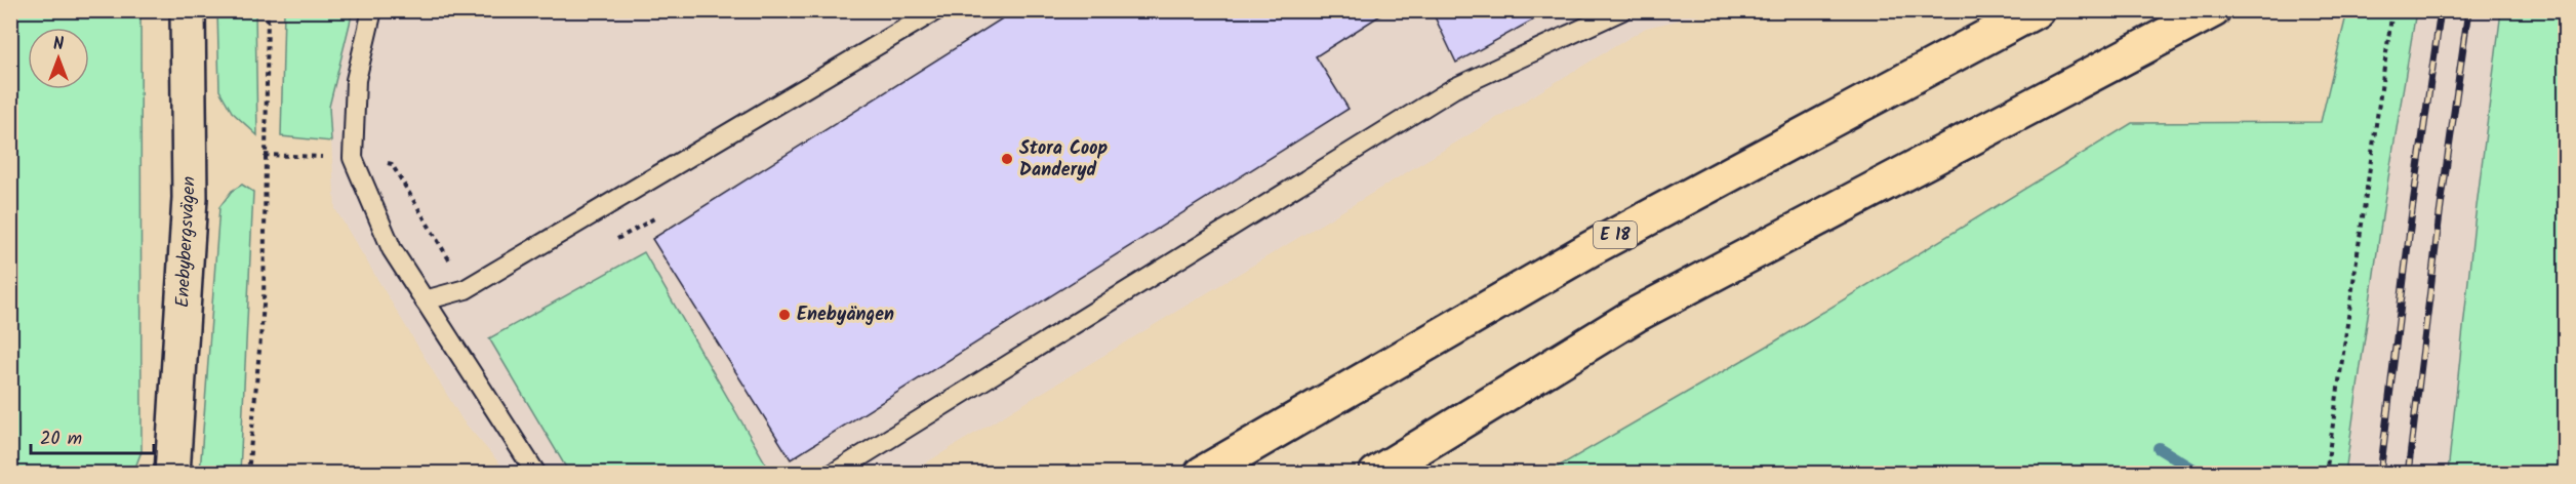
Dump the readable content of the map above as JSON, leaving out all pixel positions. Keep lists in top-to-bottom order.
{
  "streets": {
    "highway": ["E 18"],
    "main road": ["Enebybergsvägen"]
  },
  "places": ["Stora Coop Danderyd", "Enebyängen"],
  "scale_bar": "20 m",
  "north": "top"
}
